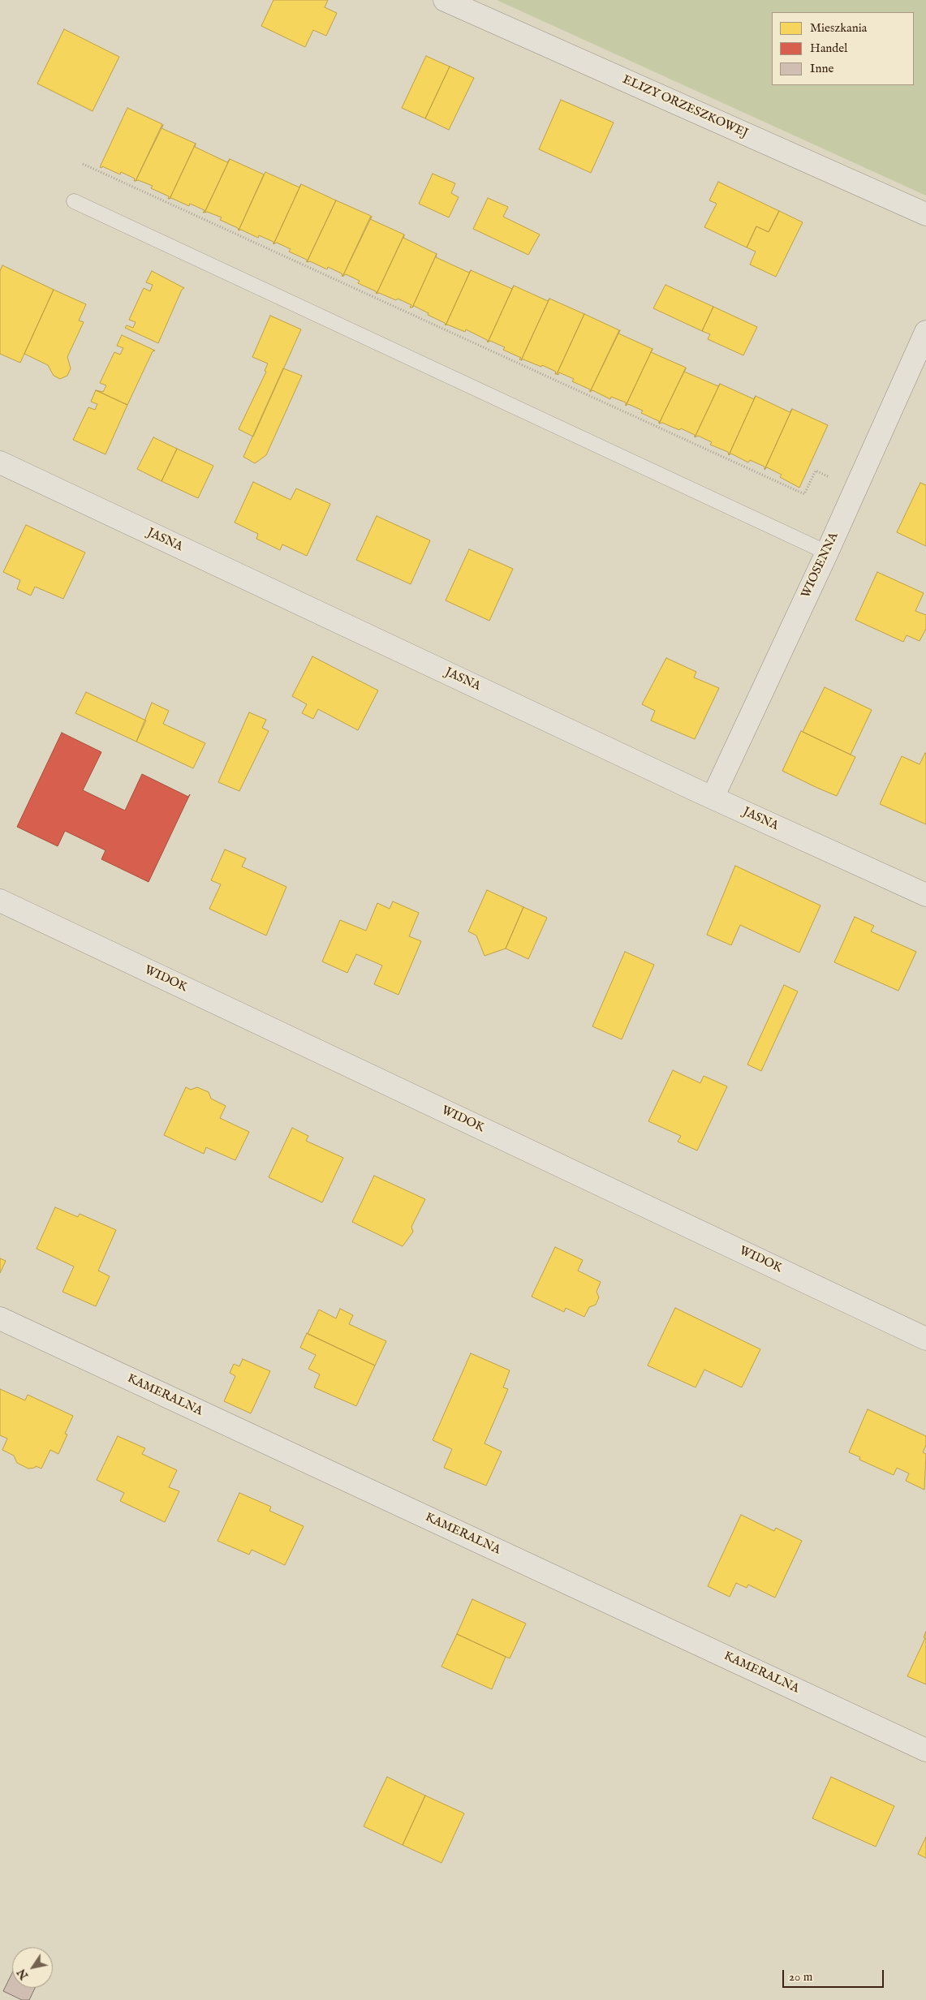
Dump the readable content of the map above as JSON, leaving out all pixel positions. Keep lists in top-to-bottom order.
{
  "streets": {
    "street": [
      "ELIZY ORZESZKOWEJ",
      "JASNA",
      "WIOSENNA",
      "WIDOK",
      "KAMERALNA"
    ]
  },
  "crossings": [
    ["JASNA", "WIOSENNA"]
  ],
  "legend": ["Mieszkania", "Handel", "Inne"],
  "scale_bar": "20 m",
  "north": "bottom left"
}
